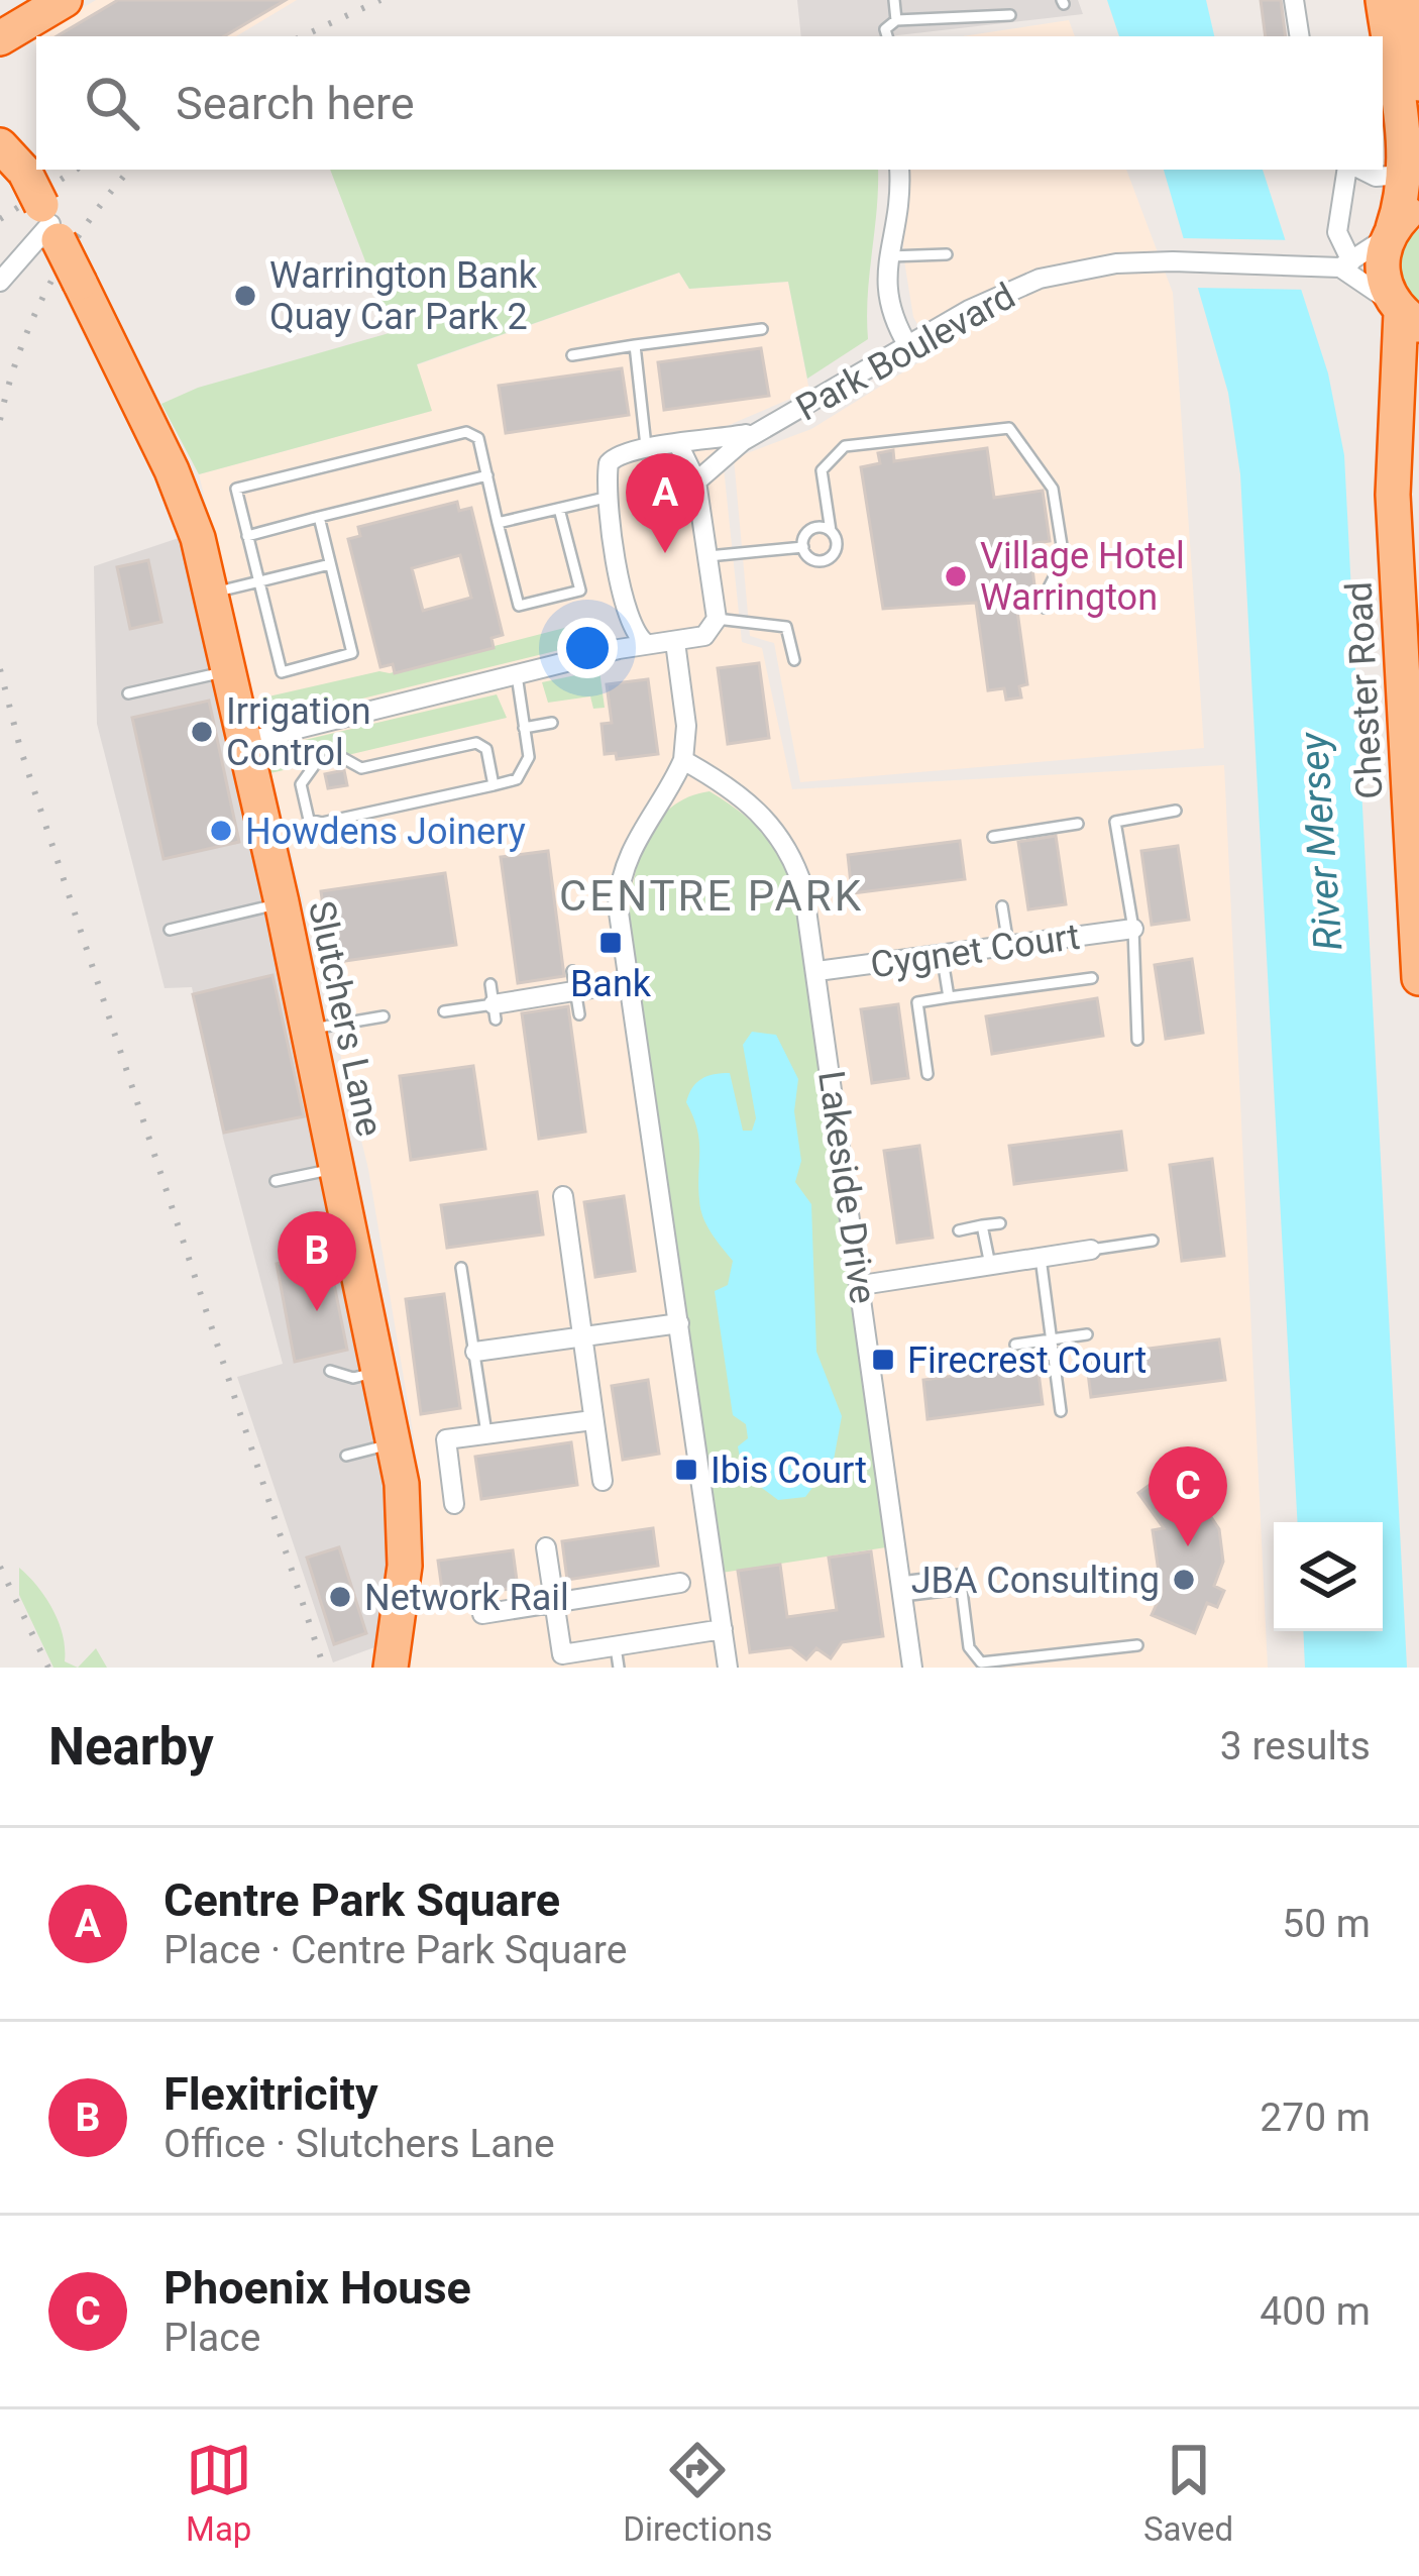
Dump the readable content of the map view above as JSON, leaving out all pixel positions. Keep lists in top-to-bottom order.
{
  "streets": {
    "highway": ["Chester Road", "Slutchers Lane"],
    "street": ["Park Boulevard", "Cygnet Court", "Lakeside Drive"]
  },
  "crossings": [
    ["Cygnet Court", "Lakeside Drive"]
  ],
  "districts": ["CENTRE PARK"],
  "water": ["River Mersey"],
  "places": {
    "other": [
      "Warrington Bank Quay Car Park 2",
      "Village Hotel Warrington",
      "Irrigation Control",
      "Howdens Joinery",
      "JBA Consulting",
      "Network Rail"
    ],
    "transit": ["Bank", "Firecrest Court", "Ibis Court"]
  },
  "page": {
    "search": "Search here",
    "pins": ["A", "B", "C"],
    "heading": ["Nearby", "3 results"],
    "list": [
      {
        "mark": "A",
        "name": "Centre Park Square",
        "note": "Place · Centre Park Square",
        "value": "50 m"
      },
      {
        "mark": "B",
        "name": "Flexitricity",
        "note": "Office · Slutchers Lane",
        "value": "270 m"
      },
      {
        "mark": "C",
        "name": "Phoenix House",
        "note": "Place",
        "value": "400 m"
      }
    ],
    "nav": ["Map", "Directions", "Saved"]
  }
}
